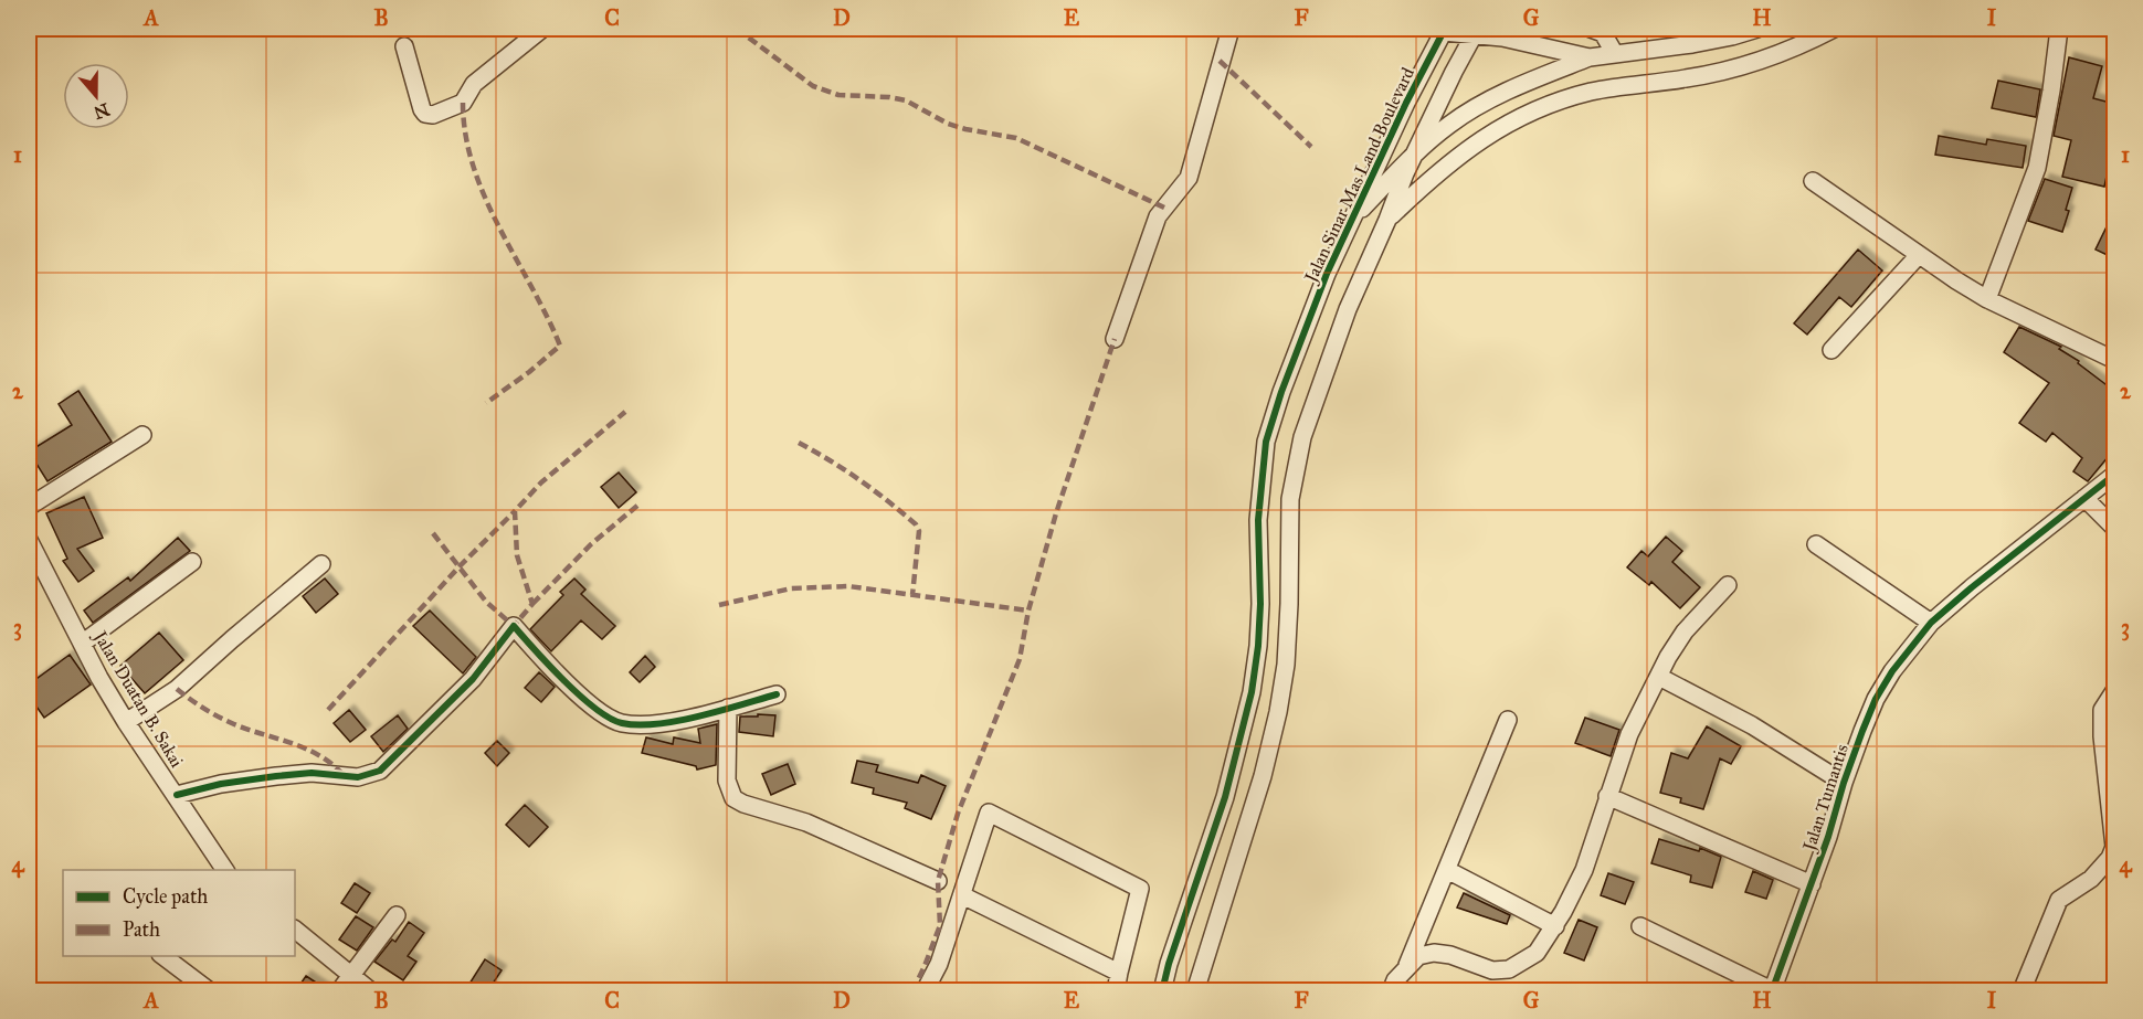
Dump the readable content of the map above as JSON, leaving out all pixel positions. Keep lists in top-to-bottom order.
{
  "streets": {
    "street": ["Jalan Sinar Mas Land Boulevard", "Jalan Duatan B. Sakai", "Jalan Tumantis"]
  },
  "legend": ["Cycle path", "Path"],
  "north": "bottom",
  "grid": {
    "columns": [
      "A",
      "B",
      "C",
      "D",
      "E",
      "F",
      "G",
      "H",
      "I"
    ],
    "rows": [
      "1",
      "2",
      "3",
      "4"
    ]
  }
}
